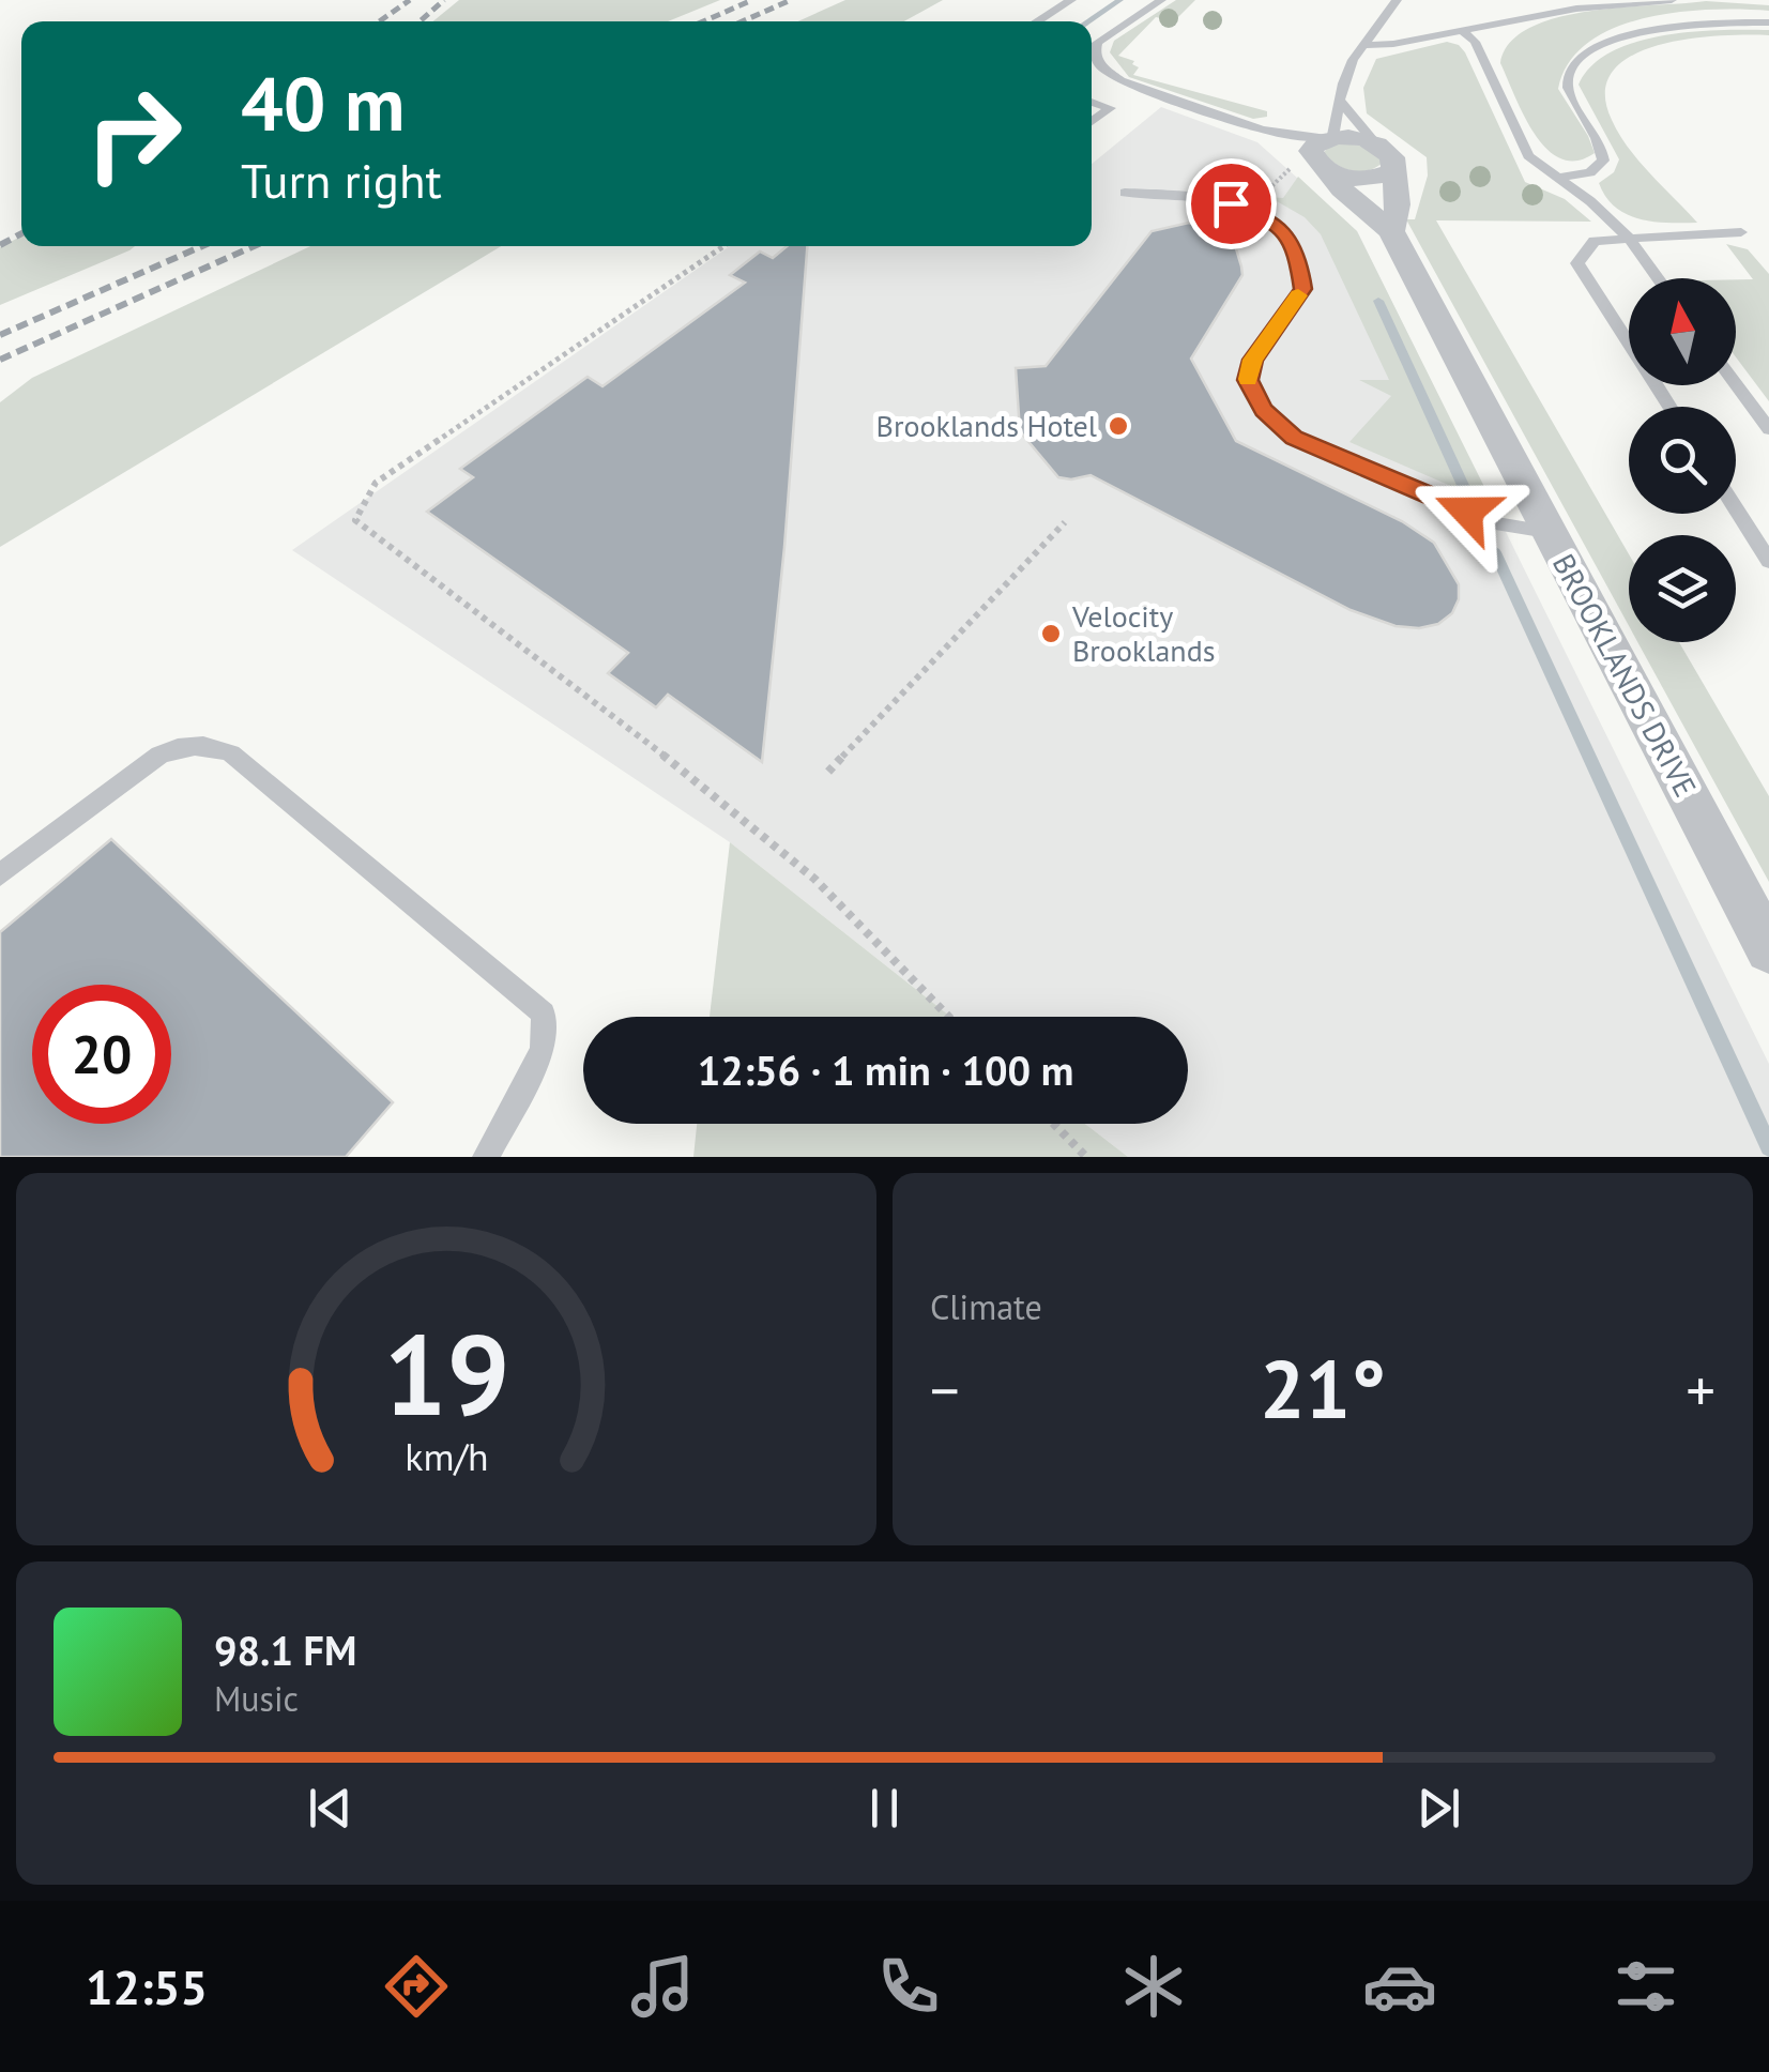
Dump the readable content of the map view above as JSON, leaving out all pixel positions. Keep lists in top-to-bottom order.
{
  "streets": {
    "street": ["BROOKLANDS DRIVE"]
  },
  "places": ["Brooklands Hotel", "Velocity Brooklands"],
  "north": "top",
  "page": {
    "turn": ["40 m", "Turn right"],
    "limit": "20",
    "trip": "12:56 · 1 min · 100 m",
    "tile": "Climate",
    "heat": ["−", "21°", "+"],
    "song": ["98.1 FM", "Music"],
    "tabs": "12:55",
    "gauge": ["19", "km/h"]
  }
}
